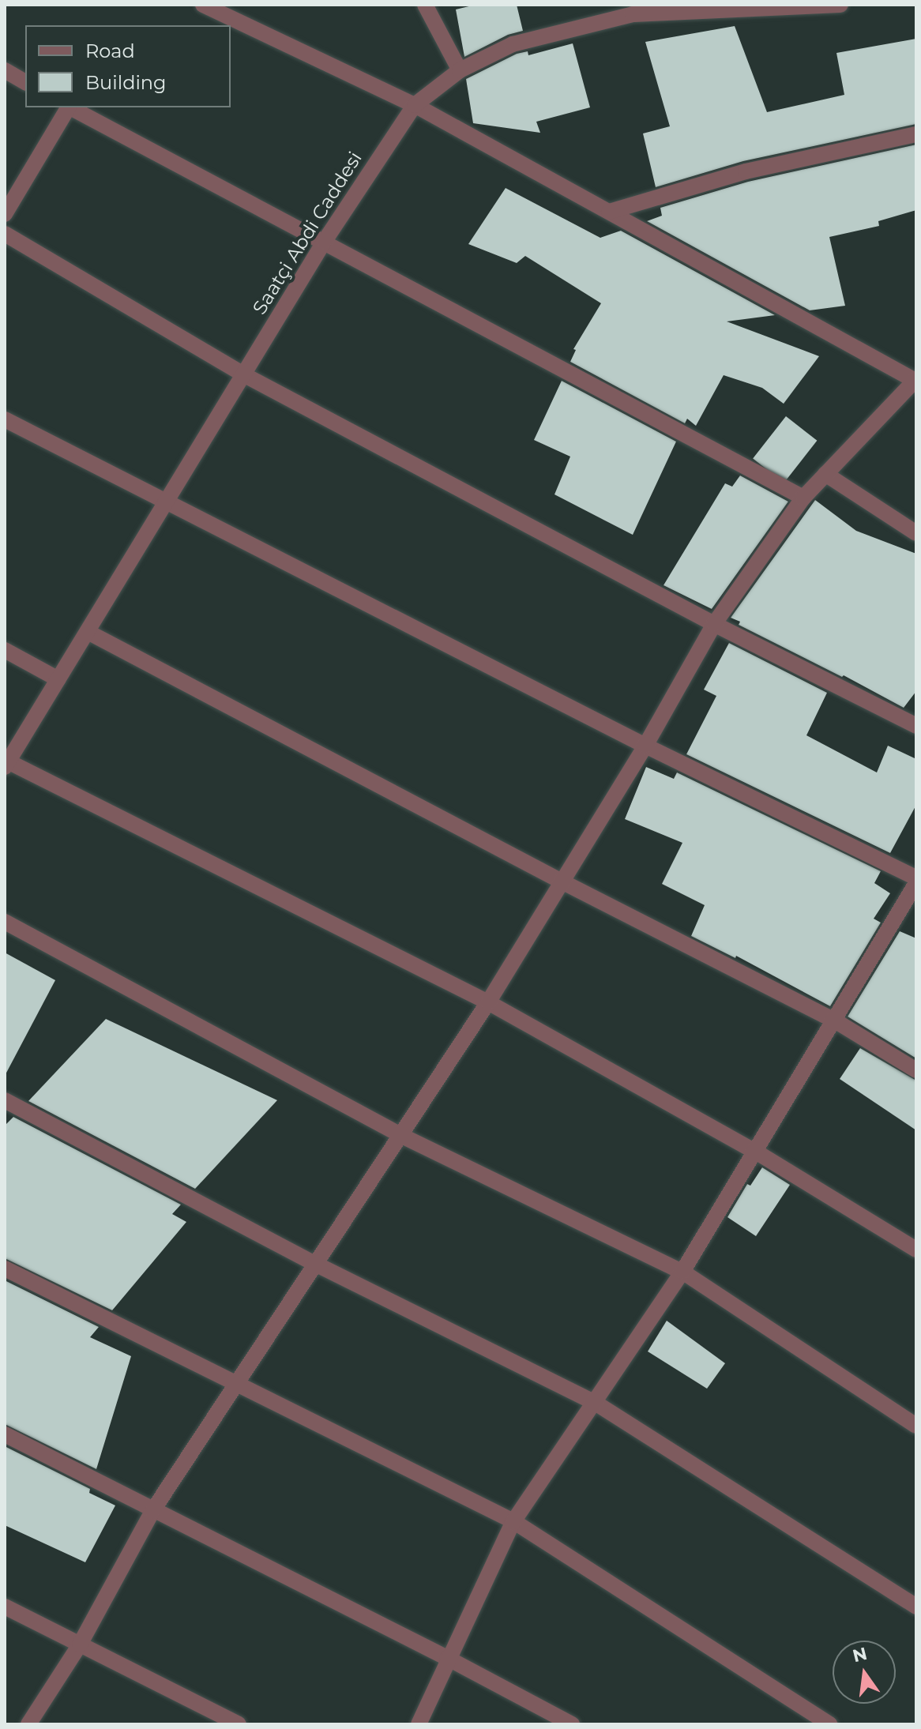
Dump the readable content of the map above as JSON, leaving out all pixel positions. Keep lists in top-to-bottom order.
{
  "streets": {
    "street": ["Saatçi Abdi Caddesi"]
  },
  "legend": ["Road", "Building"],
  "north": "top"
}
